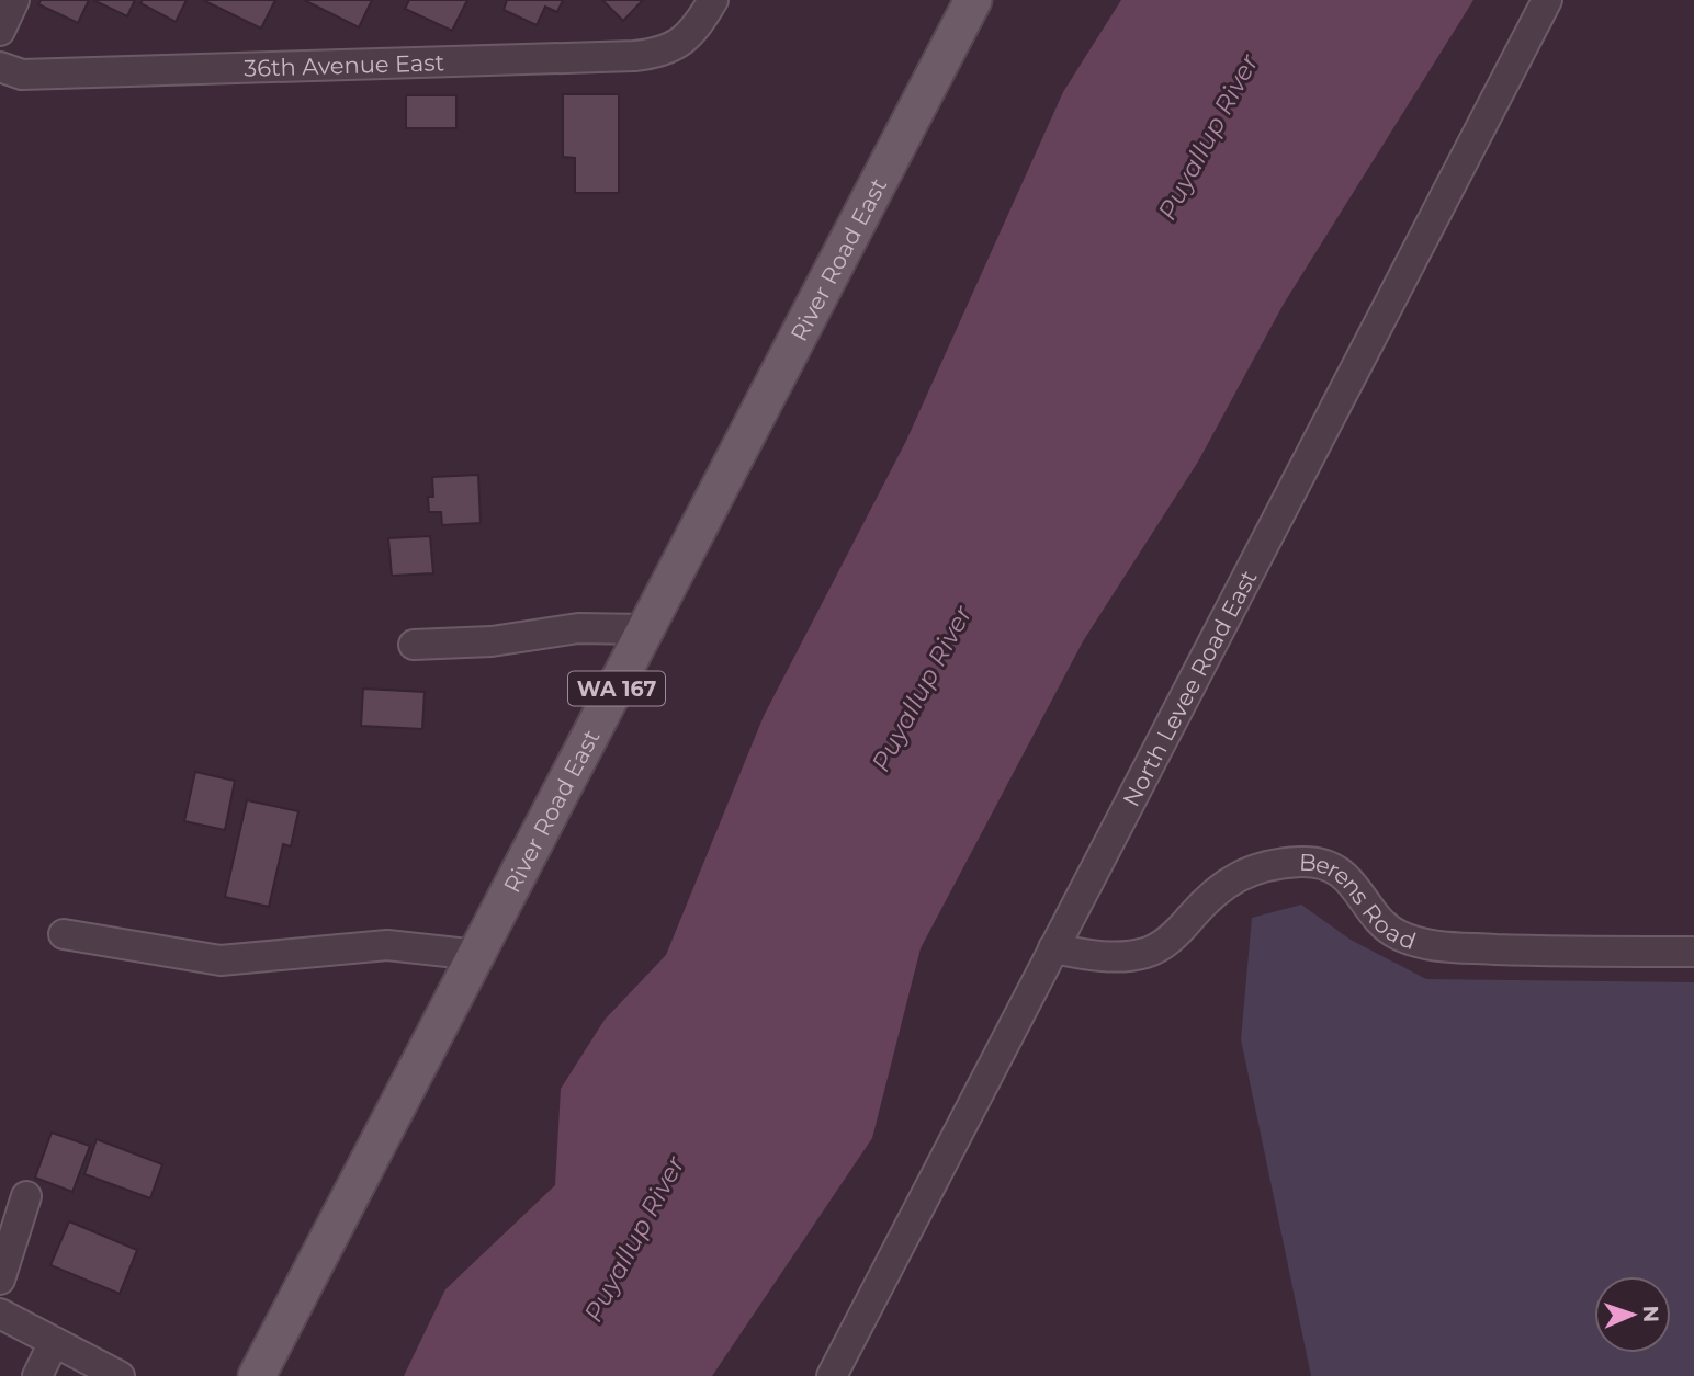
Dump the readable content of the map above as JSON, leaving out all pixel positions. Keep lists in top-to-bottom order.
{
  "streets": {
    "main road": ["River Road East", "WA 167"],
    "street": ["36th Avenue East", "North Levee Road East", "Berens Road"]
  },
  "crossings": [
    ["North Levee Road East", "Berens Road"]
  ],
  "water": ["Puyallup River"],
  "north": "right"
}
